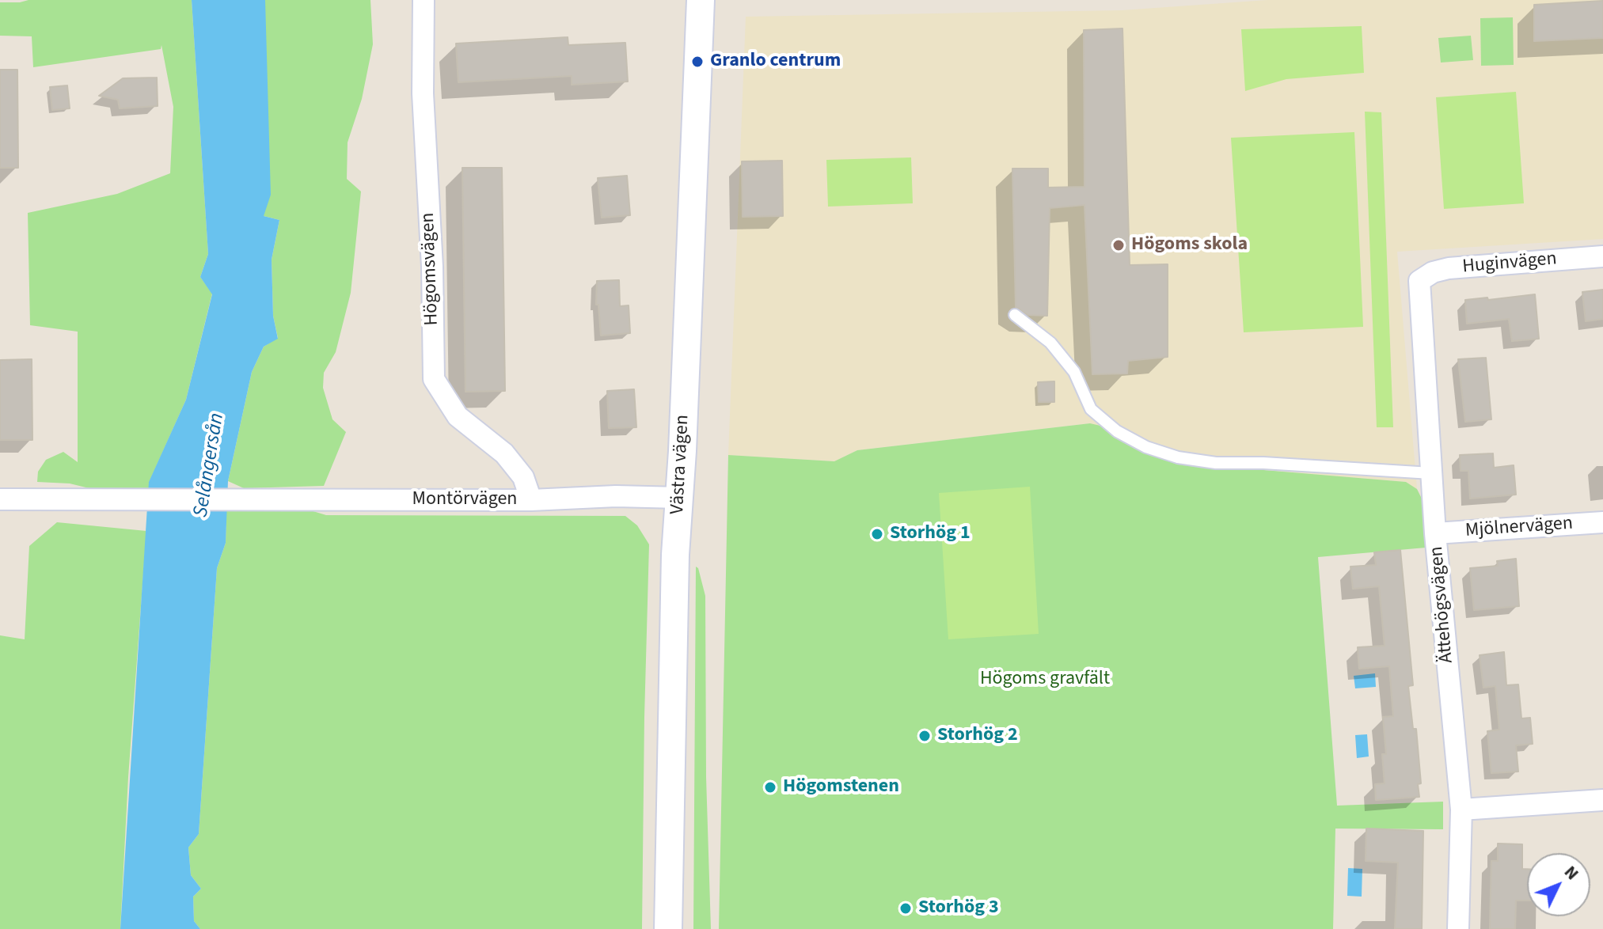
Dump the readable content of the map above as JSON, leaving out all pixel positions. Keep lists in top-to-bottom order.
{
  "streets": {
    "street": [
      "Huginvägen",
      "Högomsvägen",
      "Västra vägen",
      "Montörvägen",
      "Mjölnervägen",
      "Ättehögsvägen"
    ]
  },
  "crossings": [
    ["Huginvägen", "Ättehögsvägen"],
    ["Högomsvägen", "Montörvägen"],
    ["Västra vägen", "Montörvägen"],
    ["Mjölnervägen", "Ättehögsvägen"]
  ],
  "water": ["Selångersån"],
  "parks": ["Högoms gravfält"],
  "places": [
    "Granlo centrum",
    "Högoms skola",
    "Storhög 1",
    "Storhög 2",
    "Högomstenen",
    "Storhög 3"
  ],
  "north": "top right"
}
